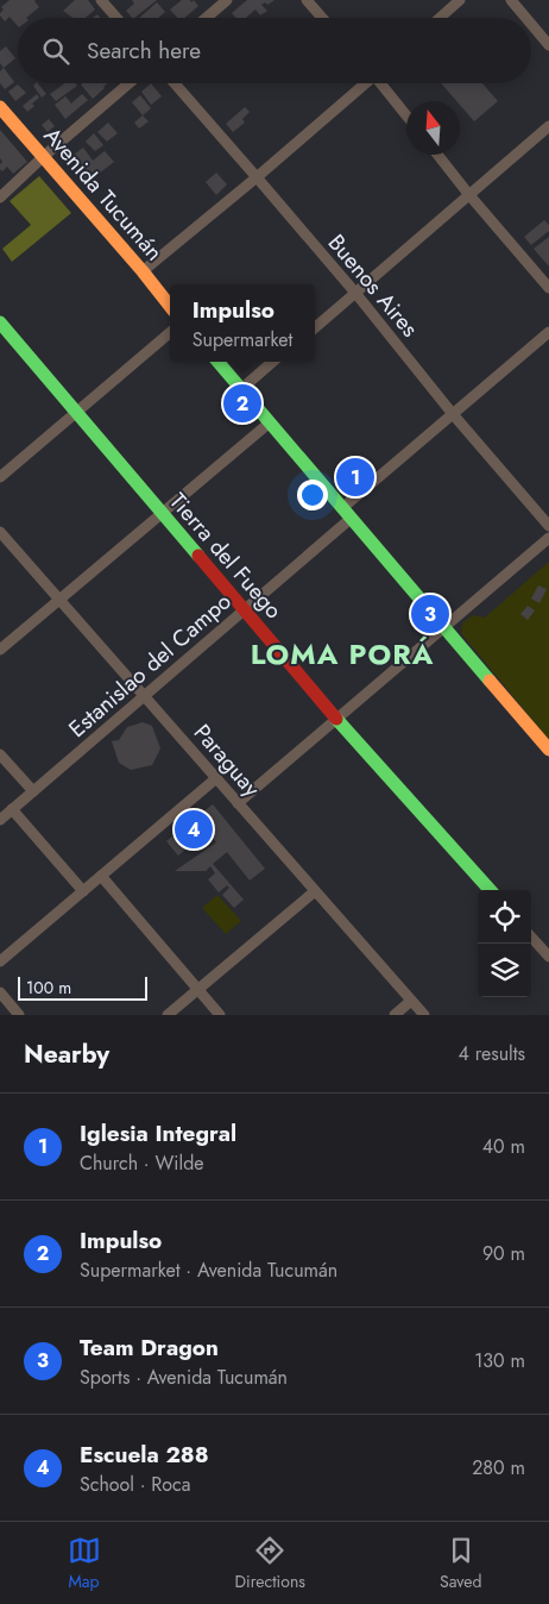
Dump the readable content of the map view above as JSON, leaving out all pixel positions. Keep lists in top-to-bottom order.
{
  "streets": {
    "main road": ["Avenida Tucumán", "Tierra del Fuego"],
    "street": ["Buenos Aires", "Estanislao del Campo", "Paraguay"]
  },
  "crossings": [
    ["Buenos Aires", "Estanislao del Campo"],
    ["Tierra del Fuego", "Estanislao del Campo"],
    ["Estanislao del Campo", "Paraguay"]
  ],
  "districts": ["LOMA PORÁ"],
  "scale_bar": "100 m",
  "north": "top",
  "page": {
    "search": "Search here",
    "popup": ["Impulso", "Supermarket"],
    "pins": [
      "2",
      "1",
      "3",
      "4"
    ],
    "scale": "100 m",
    "heading": ["Nearby", "4 results"],
    "list": [
      {
        "mark": "1",
        "name": "Iglesia Integral",
        "note": "Church · Wilde",
        "value": "40 m"
      },
      {
        "mark": "2",
        "name": "Impulso",
        "note": "Supermarket · Avenida Tucumán",
        "value": "90 m"
      },
      {
        "mark": "3",
        "name": "Team Dragon",
        "note": "Sports · Avenida Tucumán",
        "value": "130 m"
      },
      {
        "mark": "4",
        "name": "Escuela 288",
        "note": "School · Roca",
        "value": "280 m"
      }
    ],
    "nav": ["Map", "Directions", "Saved"]
  }
}
